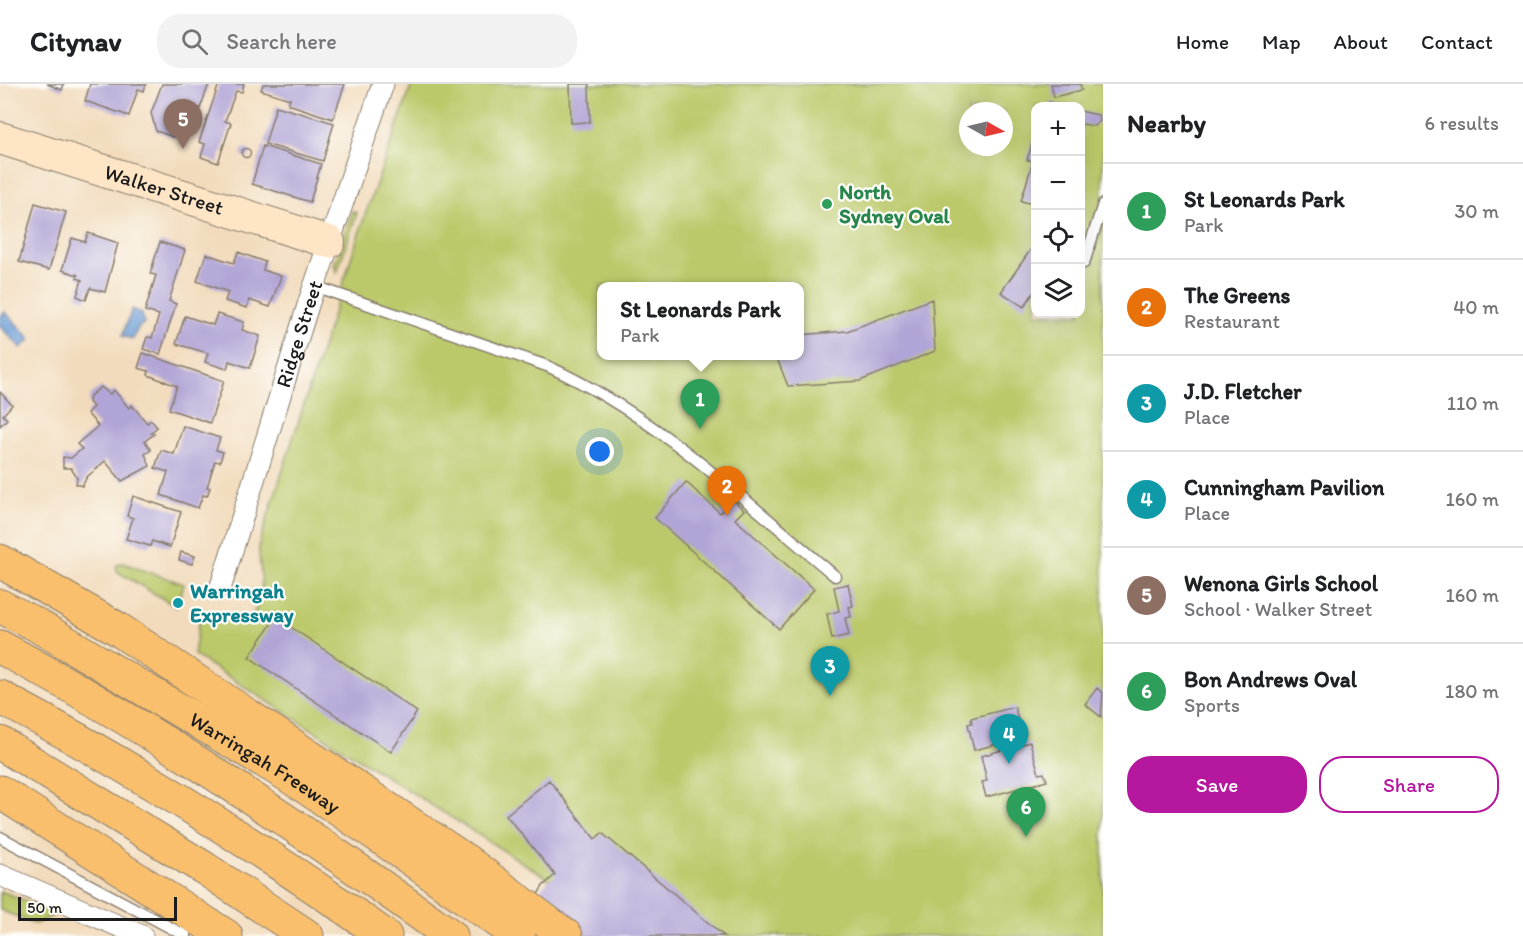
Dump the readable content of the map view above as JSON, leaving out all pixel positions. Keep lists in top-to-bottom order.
{
  "streets": {
    "highway": ["Warringah Freeway"],
    "street": ["Walker Street", "Ridge Street"]
  },
  "crossings": [
    ["Walker Street", "Ridge Street"]
  ],
  "places": ["North Sydney Oval", "Warringah Expressway"],
  "scale_bar": "50 m",
  "north": "right",
  "page": {
    "header": "Citynav",
    "search": "Search here",
    "nav": [
      "Home",
      "Map",
      "About",
      "Contact"
    ],
    "heading": ["Nearby", "6 results"],
    "pins": [
      "5",
      "1",
      "2",
      "3",
      "4",
      "6"
    ],
    "map_buttons": ["+", "−"],
    "list": [
      {
        "mark": "1",
        "name": "St Leonards Park",
        "note": "Park",
        "value": "30 m"
      },
      {
        "mark": "2",
        "name": "The Greens",
        "note": "Restaurant",
        "value": "40 m"
      },
      {
        "mark": "3",
        "name": "J.D. Fletcher",
        "note": "Place",
        "value": "110 m"
      },
      {
        "mark": "4",
        "name": "Cunningham Pavilion",
        "note": "Place",
        "value": "160 m"
      },
      {
        "mark": "5",
        "name": "Wenona Girls School",
        "note": "School · Walker Street",
        "value": "160 m"
      },
      {
        "mark": "6",
        "name": "Bon Andrews Oval",
        "note": "Sports",
        "value": "180 m"
      }
    ],
    "popup": ["St Leonards Park", "Park"],
    "buttons": ["Save", "Share"],
    "scale": "50 m"
  }
}
